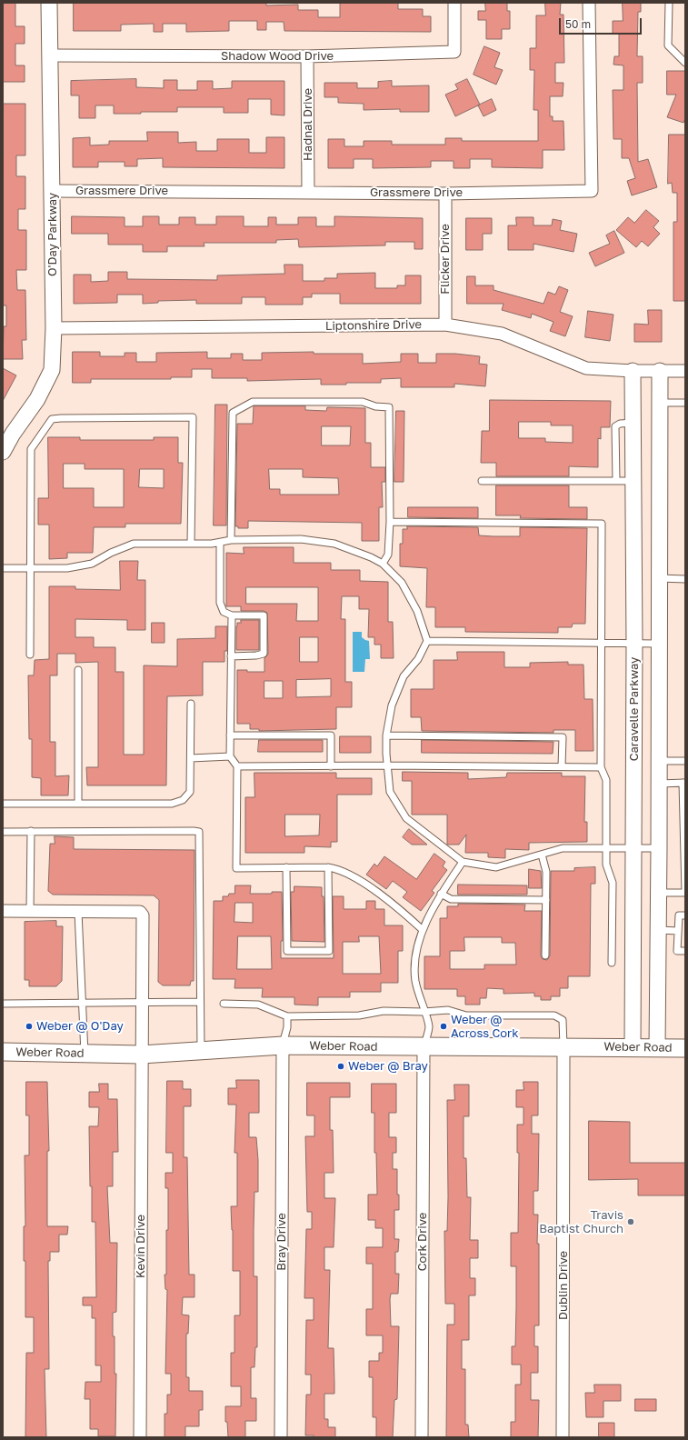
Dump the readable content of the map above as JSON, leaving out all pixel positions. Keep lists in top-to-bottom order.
{
  "streets": {
    "main road": ["Weber Road"],
    "street": [
      "Shadow Wood Drive",
      "Hadnal Drive",
      "Grassmere Drive",
      "O'Day Parkway",
      "Flicker Drive",
      "Liptonshire Drive",
      "Caravelle Parkway",
      "Bray Drive",
      "Cork Drive",
      "Kevin Drive",
      "Dublin Drive"
    ]
  },
  "crossings": [
    ["Shadow Wood Drive", "Hadnal Drive"],
    ["Shadow Wood Drive", "O'Day Parkway"],
    ["Hadnal Drive", "Grassmere Drive"],
    ["Grassmere Drive", "O'Day Parkway"],
    ["Grassmere Drive", "Flicker Drive"],
    ["O'Day Parkway", "Liptonshire Drive"],
    ["Flicker Drive", "Liptonshire Drive"],
    ["Liptonshire Drive", "Caravelle Parkway"],
    ["Caravelle Parkway", "Weber Road"],
    ["Weber Road", "Bray Drive"],
    ["Weber Road", "Cork Drive"],
    ["Weber Road", "Kevin Drive"],
    ["Weber Road", "Dublin Drive"]
  ],
  "places": [
    "Weber @ O'Day",
    "Weber @ Across Cork",
    "Weber @ Bray",
    "Travis Baptist Church"
  ],
  "scale_bar": "50 m"
}
